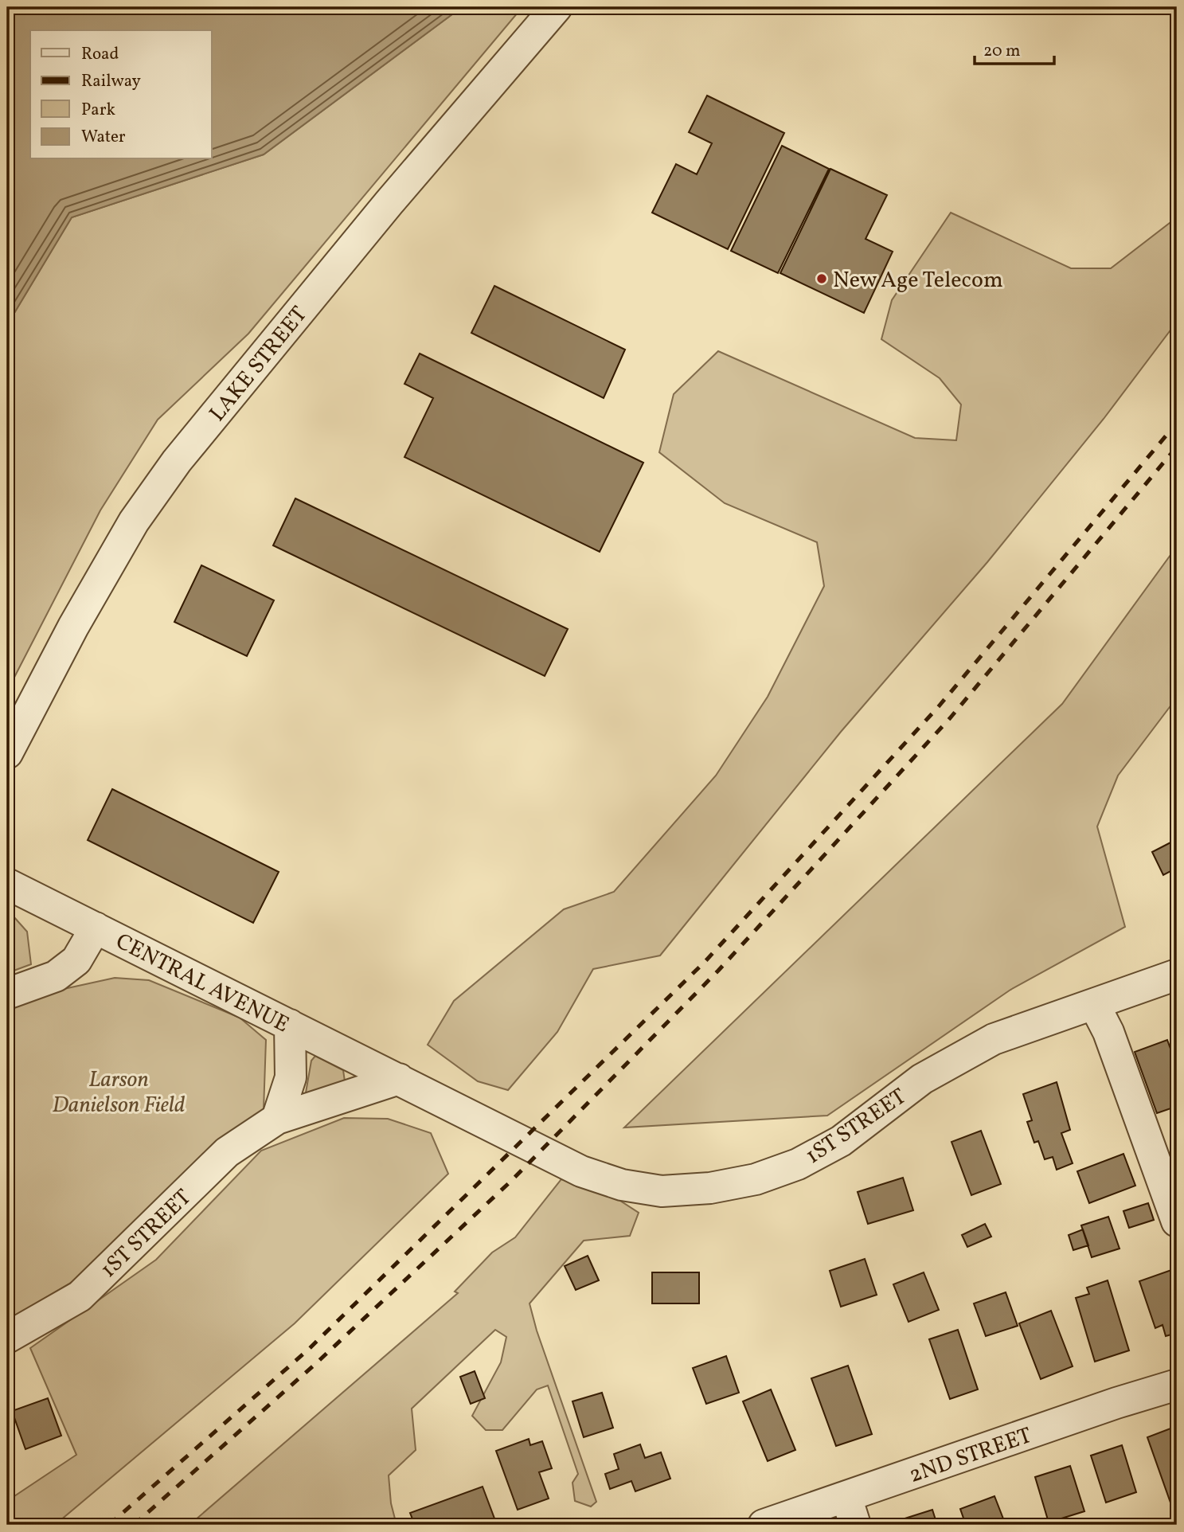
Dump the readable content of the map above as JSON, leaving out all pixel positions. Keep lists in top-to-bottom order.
{
  "streets": {
    "street": [
      "LAKE STREET",
      "CENTRAL AVENUE",
      "1ST STREET",
      "2ND STREET"
    ]
  },
  "crossings": [
    ["CENTRAL AVENUE", "1ST STREET"]
  ],
  "parks": ["Larson Danielson Field"],
  "places": ["New Age Telecom"],
  "legend": [
    "Road",
    "Railway",
    "Park",
    "Water"
  ],
  "scale_bar": "20 m"
}
